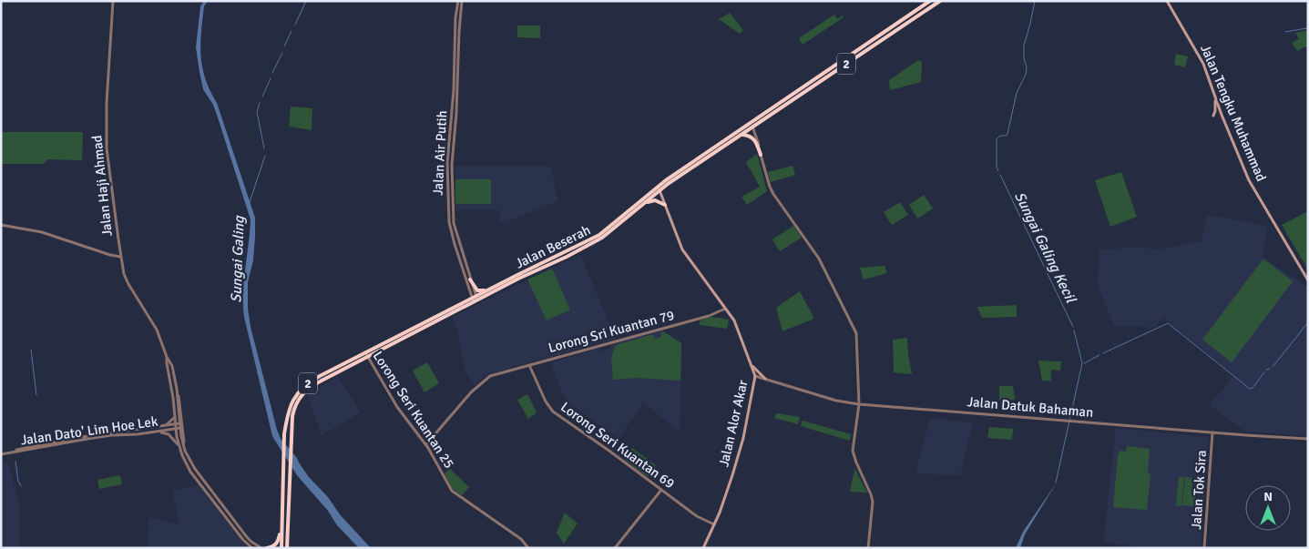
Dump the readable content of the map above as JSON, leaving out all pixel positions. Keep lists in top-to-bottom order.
{
  "streets": {
    "highway": ["2", "Jalan Beserah"],
    "main road": ["Jalan Tengku Muhammad", "Jalan Alor Akar"],
    "street": [
      "Jalan Air Putih",
      "Jalan Haji Ahmad",
      "Lorong Sri Kuantan 79",
      "Jalan Datuk Bahaman",
      "Lorong Seri Kuantan 25",
      "Jalan Dato' Lim Hoe Lek",
      "Lorong Seri Kuantan 69",
      "Jalan Tok Sira"
    ]
  },
  "crossings": [
    ["Jalan Air Putih", "Jalan Beserah"],
    ["Jalan Haji Ahmad", "Jalan Dato' Lim Hoe Lek"],
    ["Jalan Beserah", "Lorong Seri Kuantan 25"],
    ["Jalan Beserah", "Jalan Alor Akar"],
    ["Lorong Sri Kuantan 79", "Lorong Seri Kuantan 25"],
    ["Lorong Sri Kuantan 79", "Jalan Alor Akar"],
    ["Lorong Sri Kuantan 79", "Lorong Seri Kuantan 69"],
    ["Jalan Datuk Bahaman", "Jalan Alor Akar"],
    ["Jalan Datuk Bahaman", "Jalan Tok Sira"],
    ["Jalan Alor Akar", "Lorong Seri Kuantan 69"]
  ],
  "water": ["Sungai Galing Kecil", "Sungai Galing"],
  "north": "top"
}
